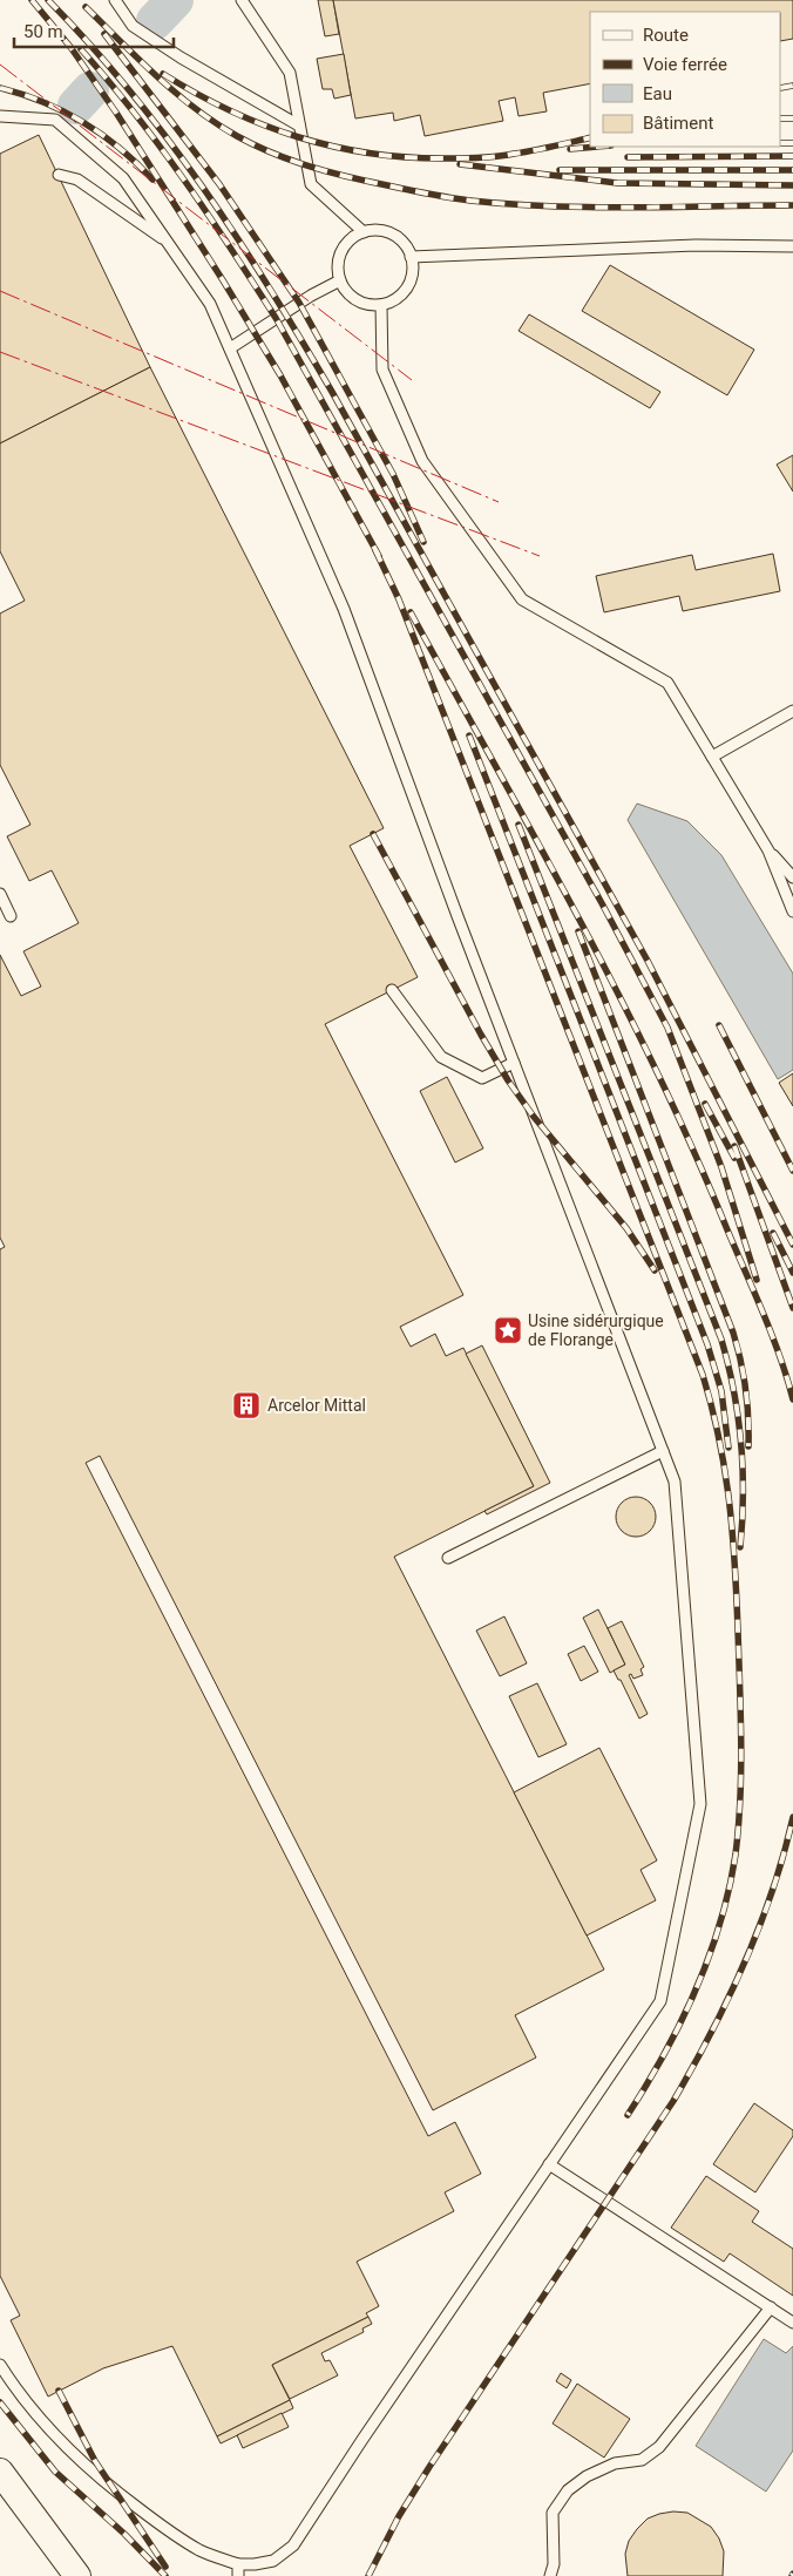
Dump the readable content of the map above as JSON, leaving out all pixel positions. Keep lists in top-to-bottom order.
{
  "places": {
    "place": ["Usine sidérurgique de Florange"],
    "building": ["Arcelor Mittal"]
  },
  "legend": [
    "Route",
    "Voie ferrée",
    "Eau",
    "Bâtiment"
  ],
  "scale_bar": "50 m"
}
